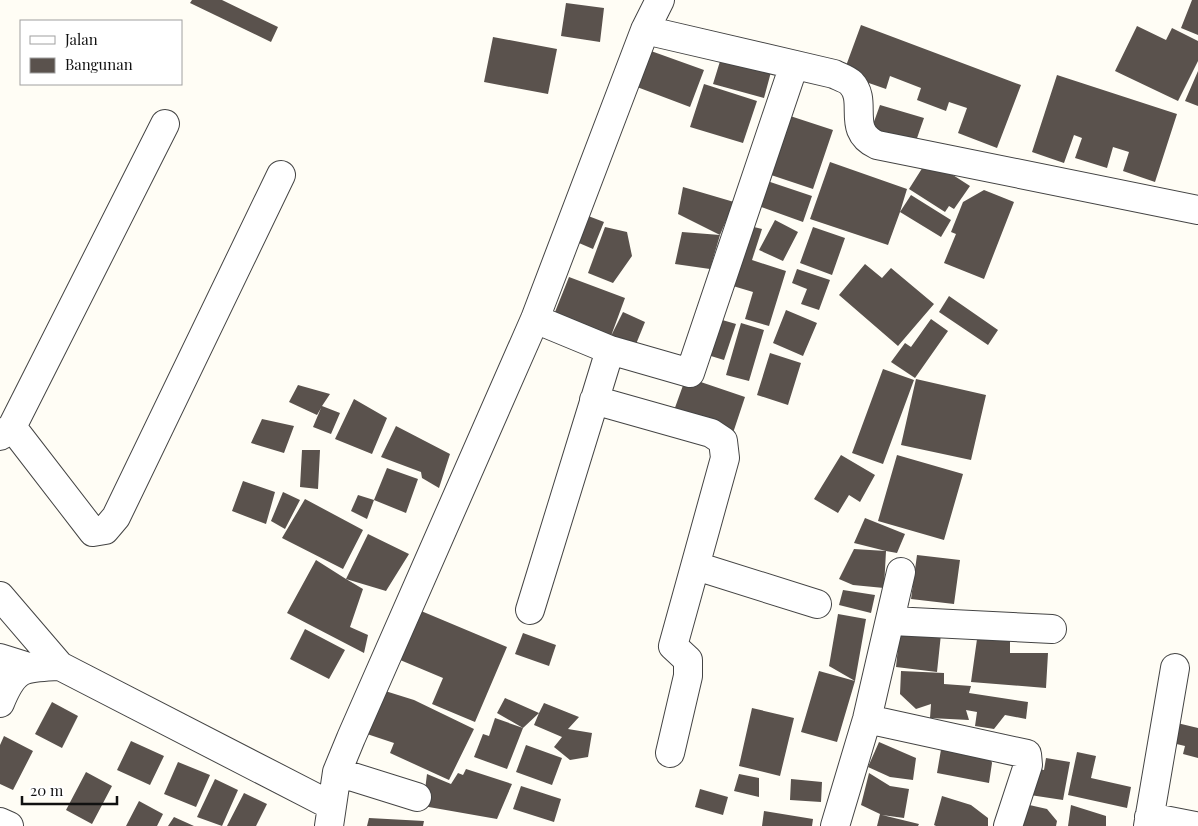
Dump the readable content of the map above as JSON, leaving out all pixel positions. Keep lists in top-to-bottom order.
{
  "legend": ["Jalan", "Bangunan"],
  "scale_bar": "20 m"
}
